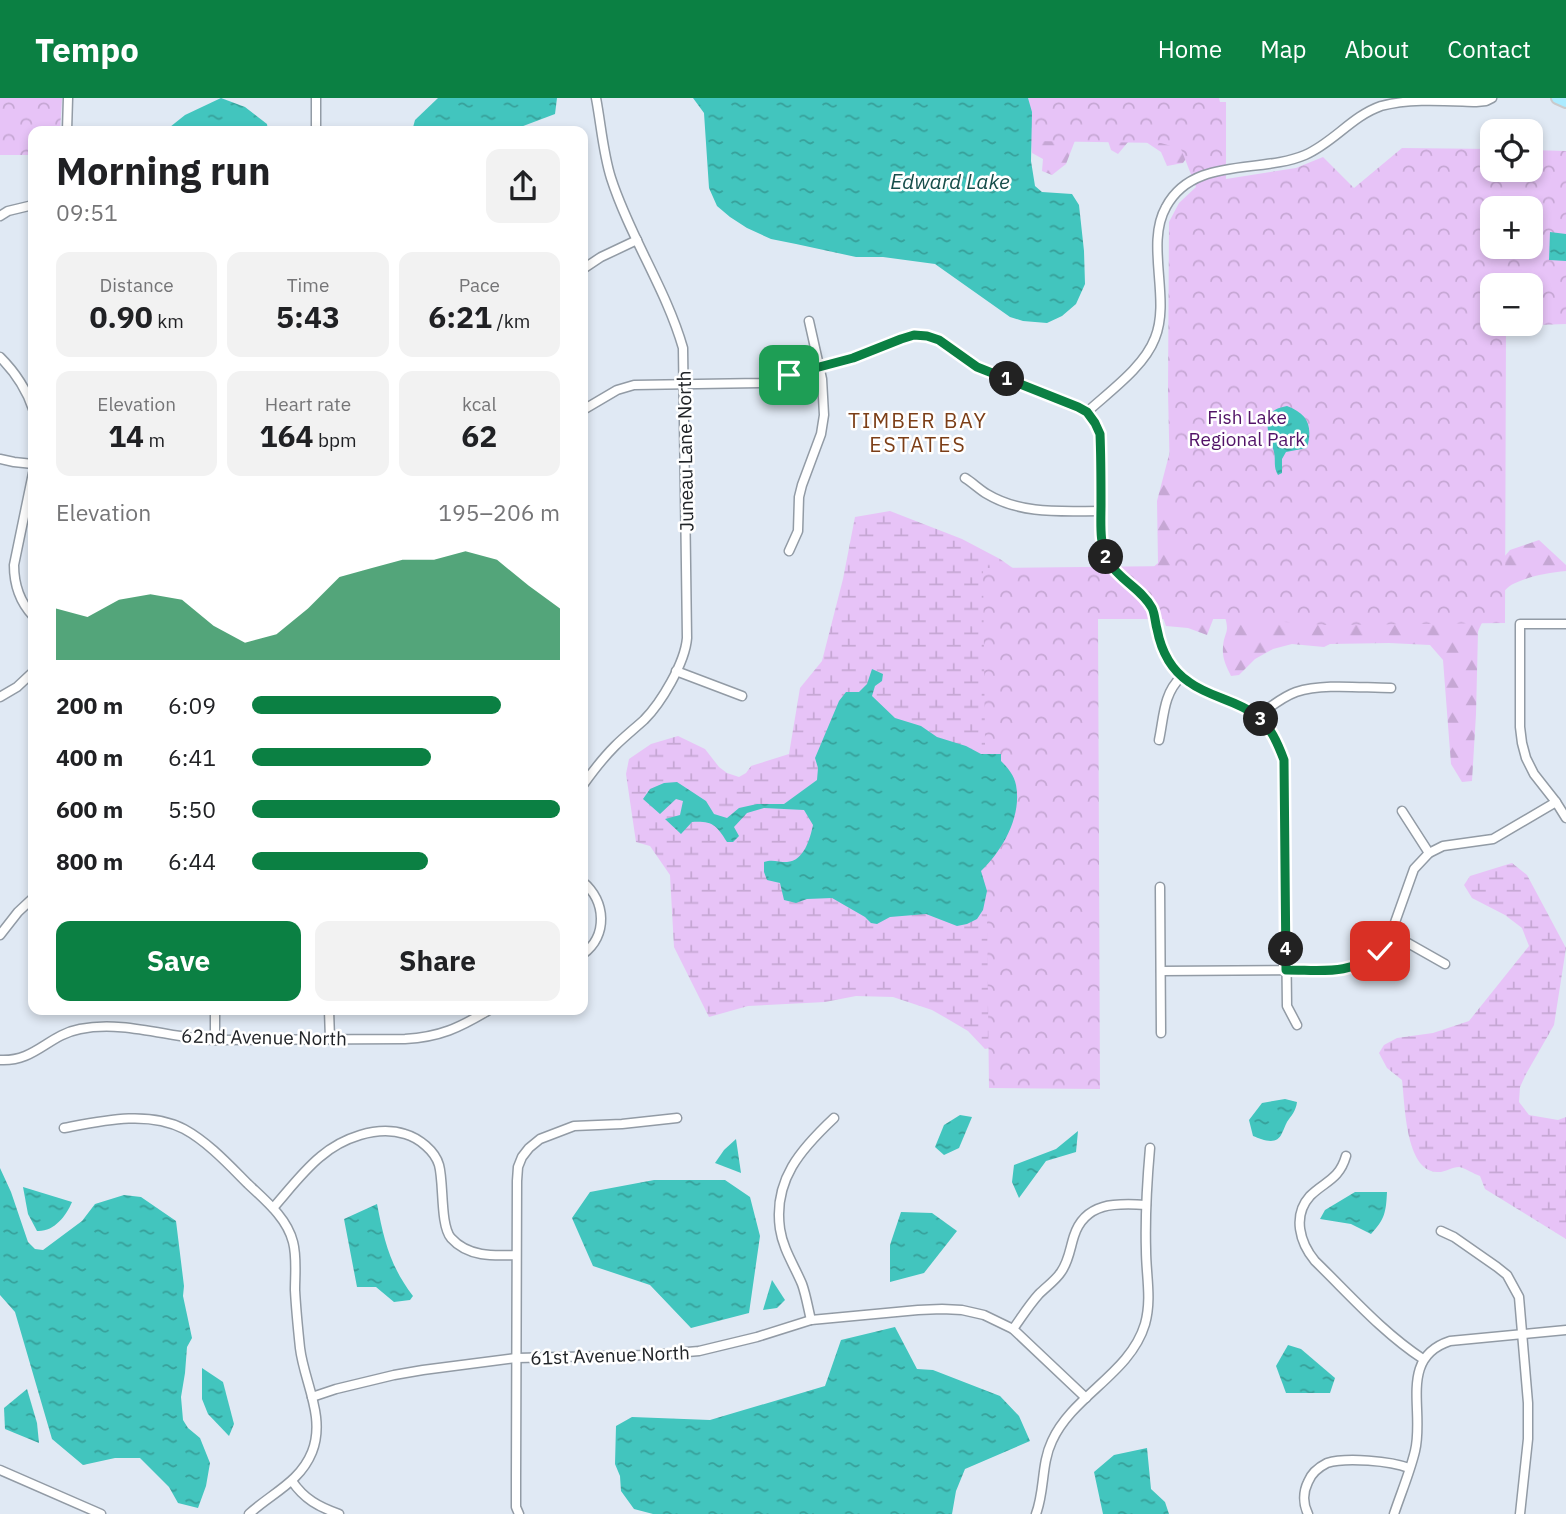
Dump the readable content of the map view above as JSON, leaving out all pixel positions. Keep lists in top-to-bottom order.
{
  "streets": {
    "street": ["Juneau Lane North", "62nd Avenue North", "61st Avenue North"]
  },
  "districts": ["TIMBER BAY ESTATES"],
  "water": ["Edward Lake"],
  "parks": ["Fish Lake Regional Park"],
  "page": {
    "header": "Tempo",
    "nav": [
      "Home",
      "Map",
      "About",
      "Contact"
    ],
    "map_buttons": ["+", "−"],
    "heading": ["Morning run", "09:51"],
    "stats": [
      ["Distance", "0.90 km"],
      ["Time", "5:43"],
      ["Pace", "6:21 /km"],
      ["Elevation", "14 m"],
      ["Heart rate", "164 bpm"],
      ["kcal", "62"]
    ],
    "pins": [
      "1",
      "2",
      "3",
      "4"
    ],
    "chart": ["Elevation", "195–206 m"],
    "list": [
      {
        "name": "200 m",
        "note": "6:09"
      },
      {
        "name": "400 m",
        "note": "6:41"
      },
      {
        "name": "600 m",
        "note": "5:50"
      },
      {
        "name": "800 m",
        "note": "6:44"
      }
    ],
    "buttons": ["Save", "Share"]
  }
}
